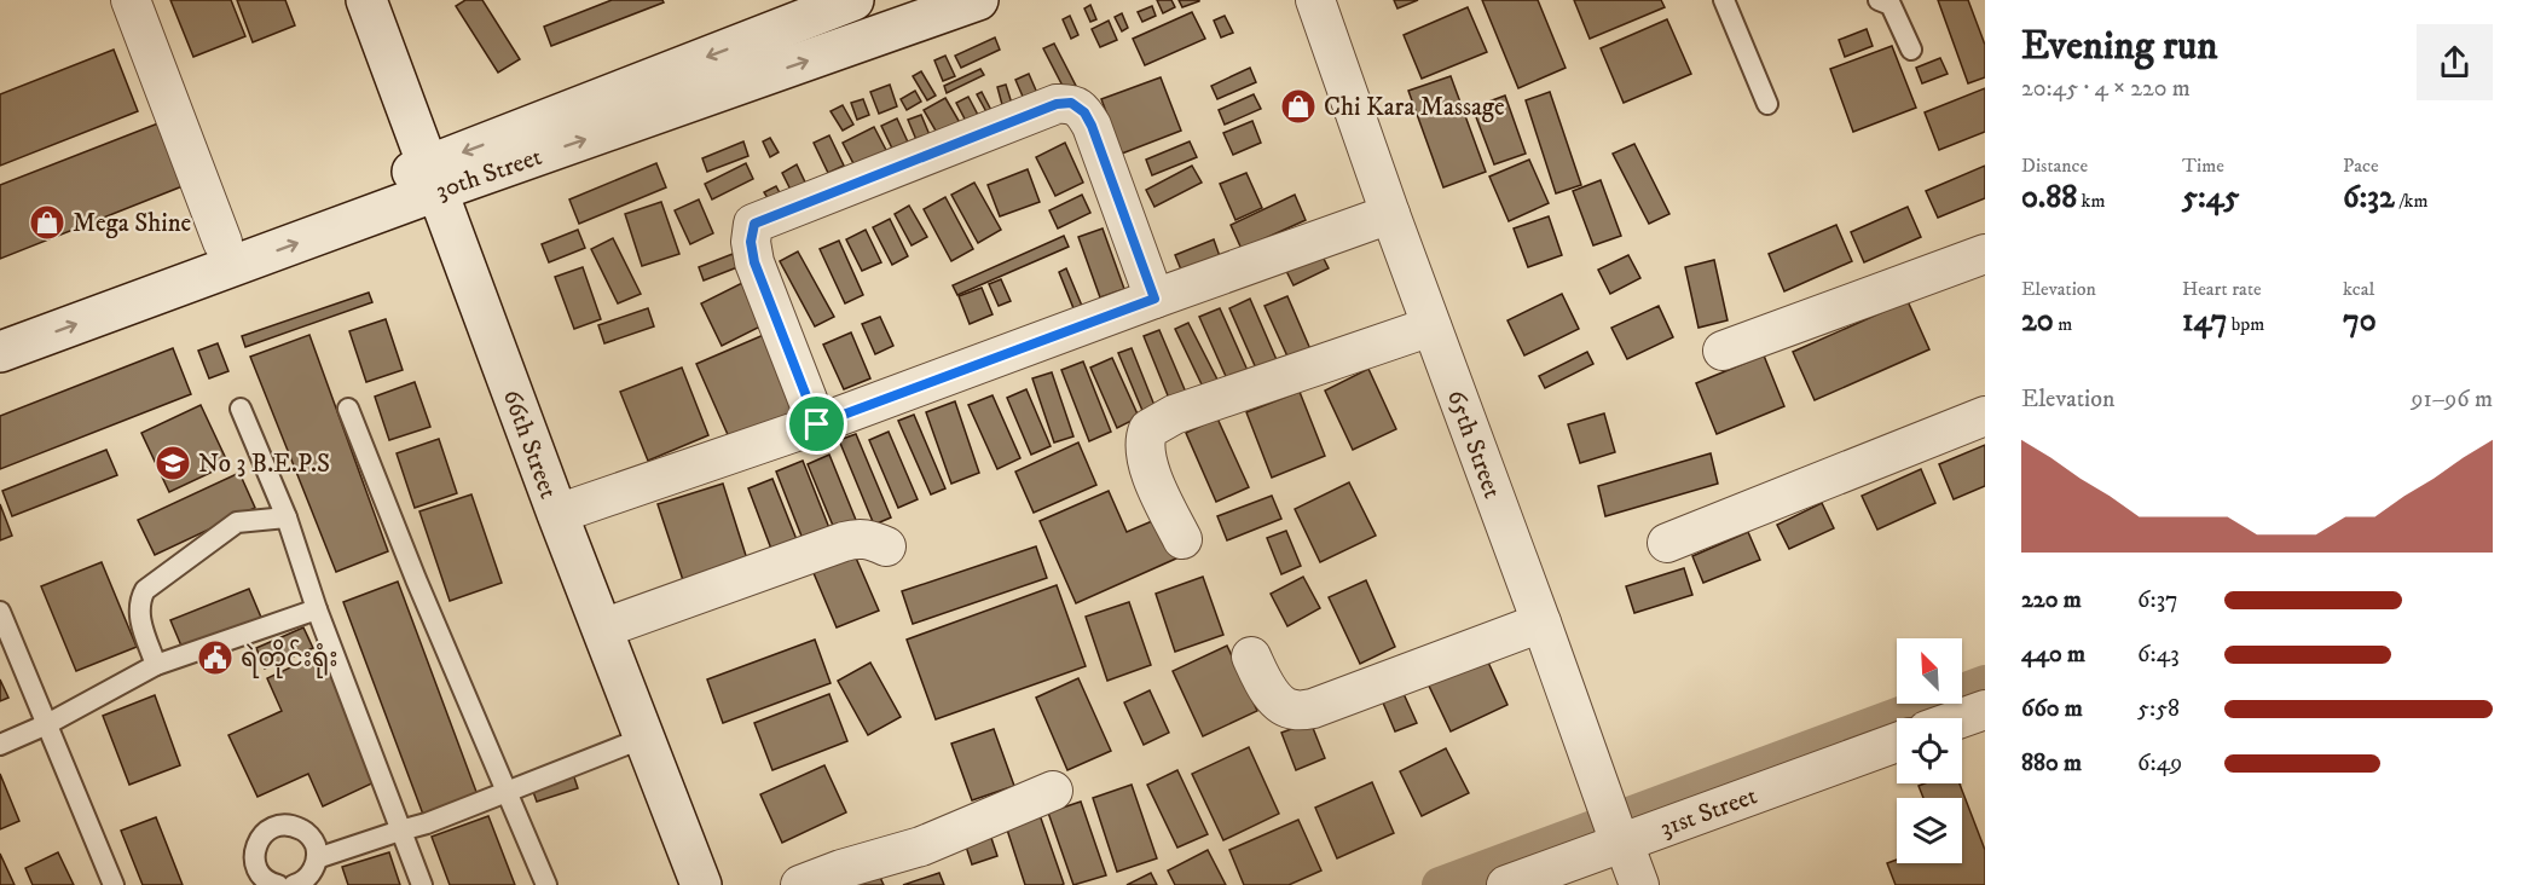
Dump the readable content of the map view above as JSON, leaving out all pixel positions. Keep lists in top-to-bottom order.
{
  "streets": {
    "main road": ["30th Street", "66th Street"],
    "street": ["65th Street", "31st Street"]
  },
  "crossings": [
    ["30th Street", "66th Street"],
    ["65th Street", "31st Street"]
  ],
  "places": {
    "shop": ["Chi Kara Massage", "Mega Shine"],
    "school or university": ["No 3 B.E.P.S"],
    "public building": ["ရဲတိုင်းရုံး"]
  },
  "north": "top left",
  "page": {
    "heading": ["Evening run", "20:45 · 4 × 220 m"],
    "stats": [
      ["Distance", "0.88 km"],
      ["Time", "5:45"],
      ["Pace", "6:32 /km"],
      ["Elevation", "20 m"],
      ["Heart rate", "147 bpm"],
      ["kcal", "70"]
    ],
    "chart": ["Elevation", "91–96 m"],
    "list": [
      {
        "name": "220 m",
        "note": "6:37"
      },
      {
        "name": "440 m",
        "note": "6:43"
      },
      {
        "name": "660 m",
        "note": "5:58"
      },
      {
        "name": "880 m",
        "note": "6:49"
      }
    ]
  }
}
